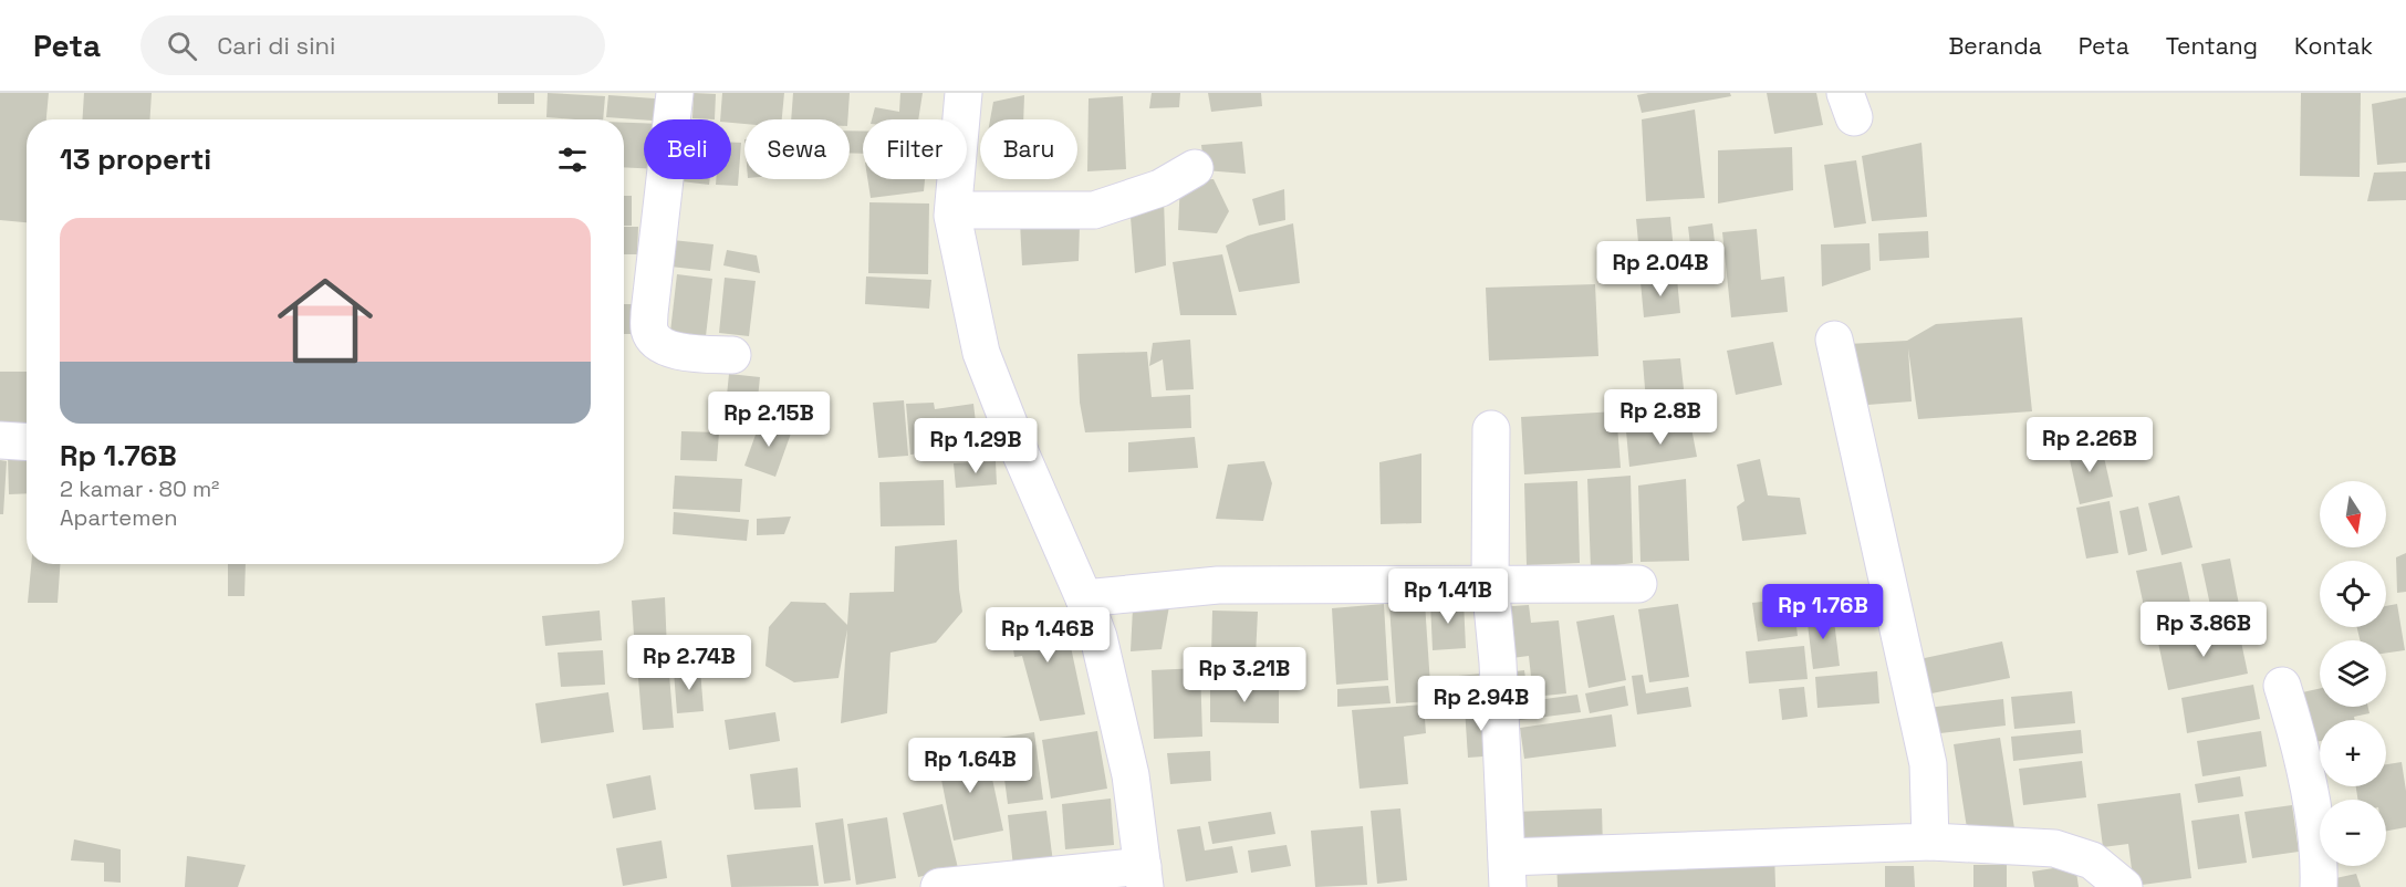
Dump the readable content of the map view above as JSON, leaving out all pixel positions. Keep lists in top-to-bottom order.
{
  "north": "bottom",
  "page": {
    "header": "Peta",
    "search": "Cari di sini",
    "nav": [
      "Beranda",
      "Peta",
      "Tentang",
      "Kontak"
    ],
    "chip": [
      "Beli",
      "Sewa",
      "Filter",
      "Baru"
    ],
    "heading": "13 properti",
    "list": [
      {
        "name": "Rp 1.76B",
        "note": "2 kamar · 80 m² · Apartemen"
      }
    ],
    "price": [
      "Rp 2.04B",
      "Rp 2.8B",
      "Rp 2.15B",
      "Rp 2.26B",
      "Rp 1.29B",
      "Rp 1.41B",
      "Rp 1.76B",
      "Rp 3.86B",
      "Rp 1.46B",
      "Rp 2.74B",
      "Rp 3.21B",
      "Rp 2.94B",
      "Rp 1.64B"
    ],
    "map_buttons": ["+", "−"]
  }
}
